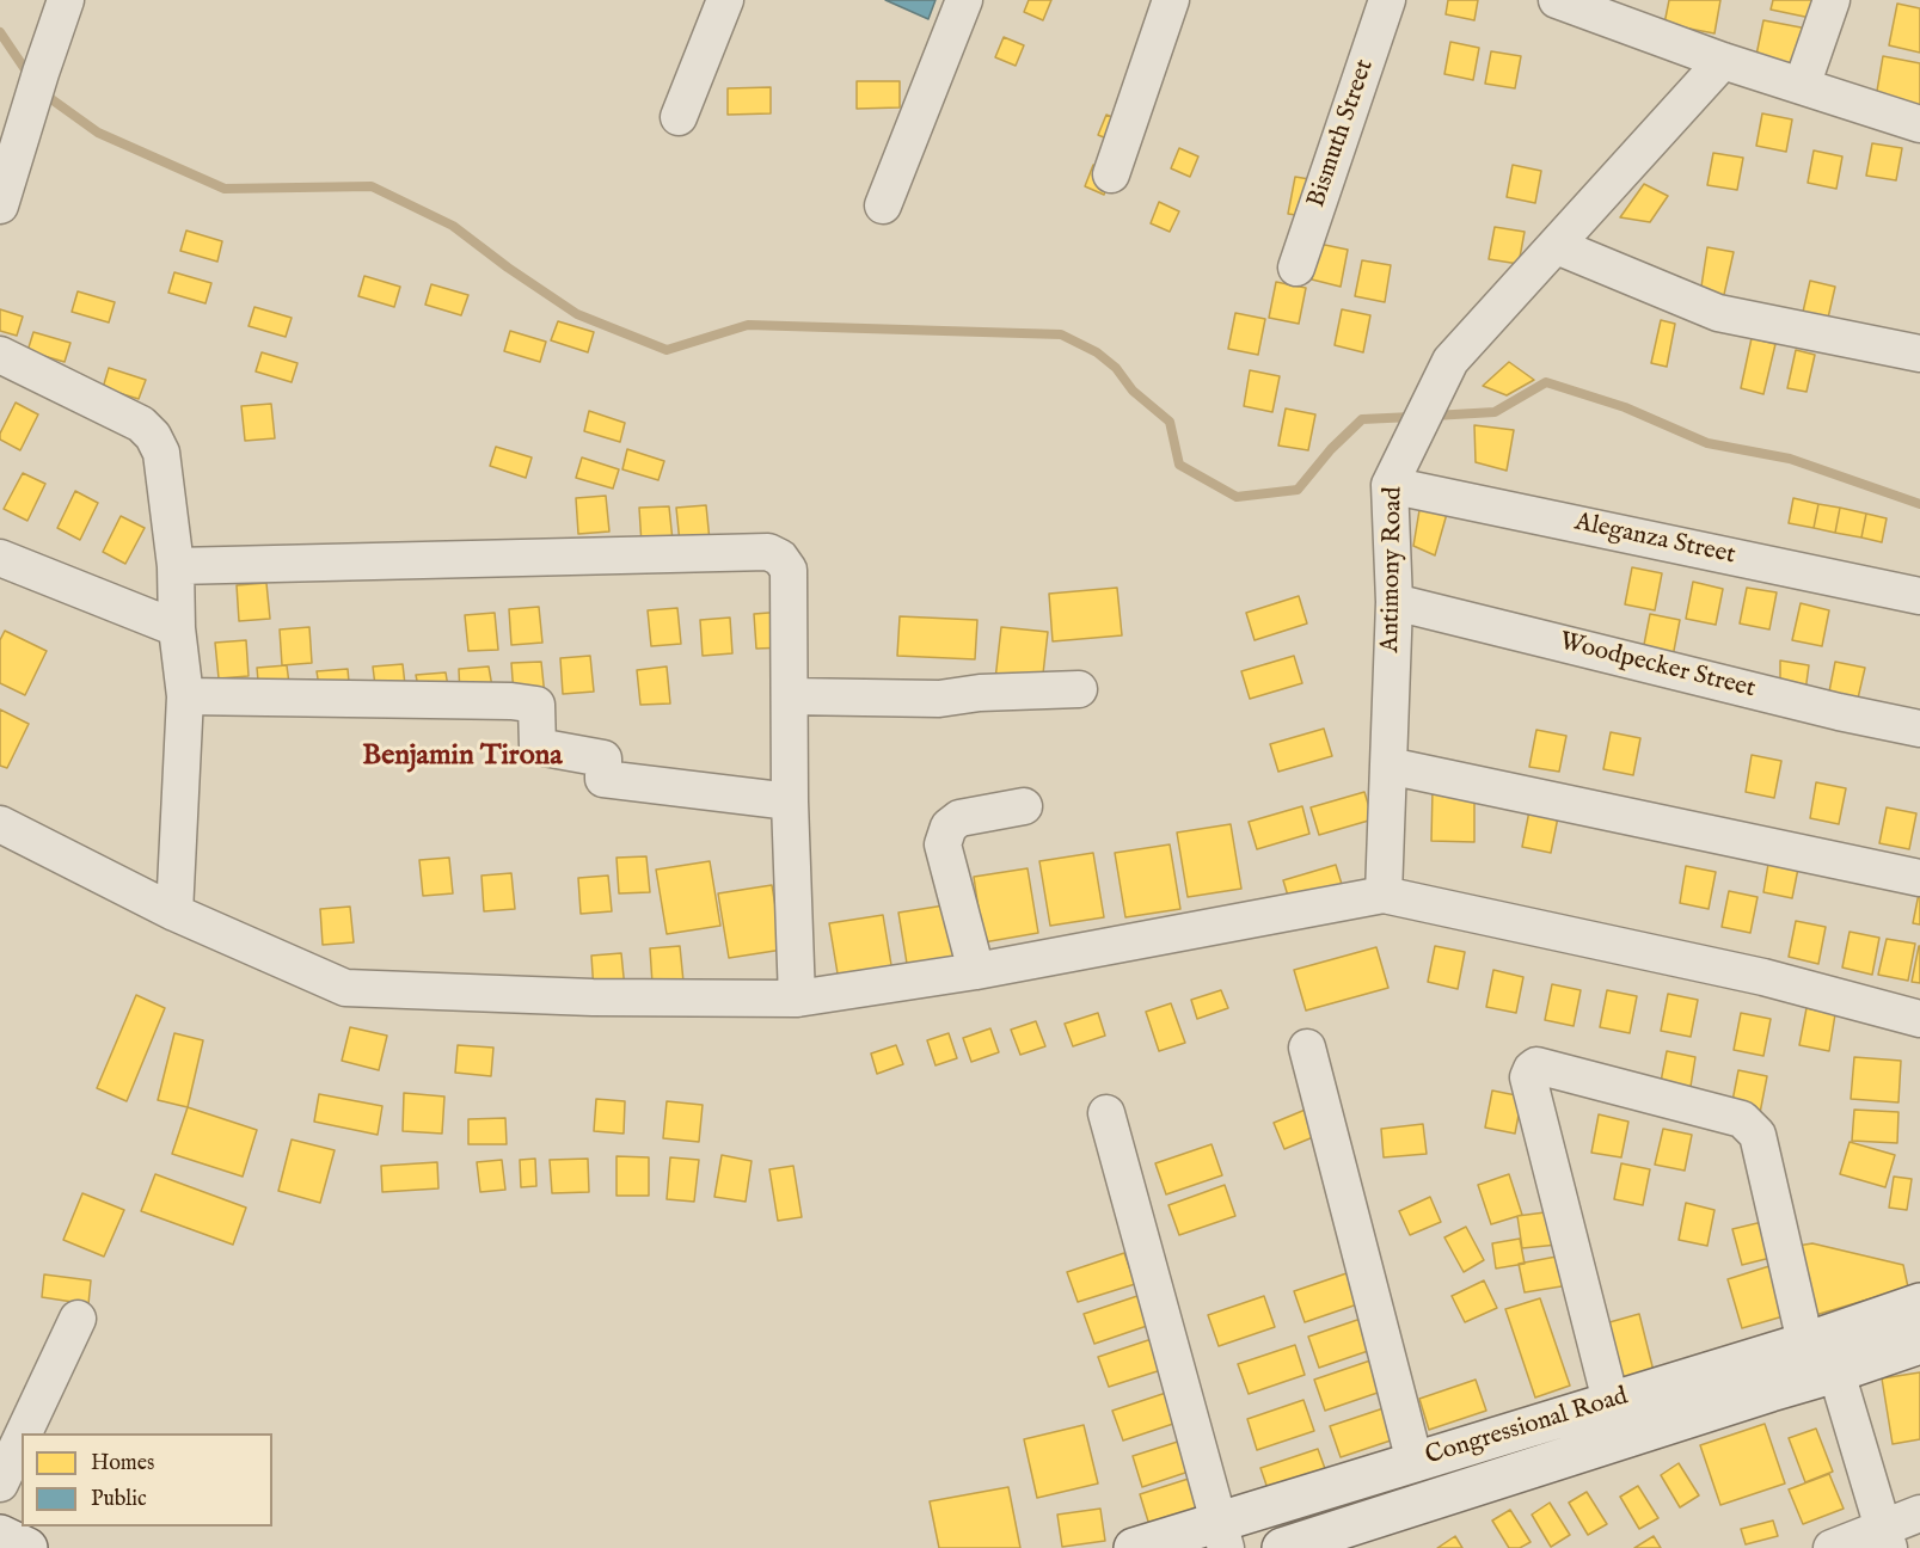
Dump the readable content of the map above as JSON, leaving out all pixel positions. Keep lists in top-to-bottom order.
{
  "streets": {
    "main road": ["Congressional Road"],
    "street": [
      "Bismuth Street",
      "Aleganza Street",
      "Antimony Road",
      "Woodpecker Street"
    ]
  },
  "crossings": [
    ["Aleganza Street", "Antimony Road"],
    ["Antimony Road", "Woodpecker Street"]
  ],
  "districts": ["Benjamin Tirona"],
  "legend": ["Homes", "Public"]
}
